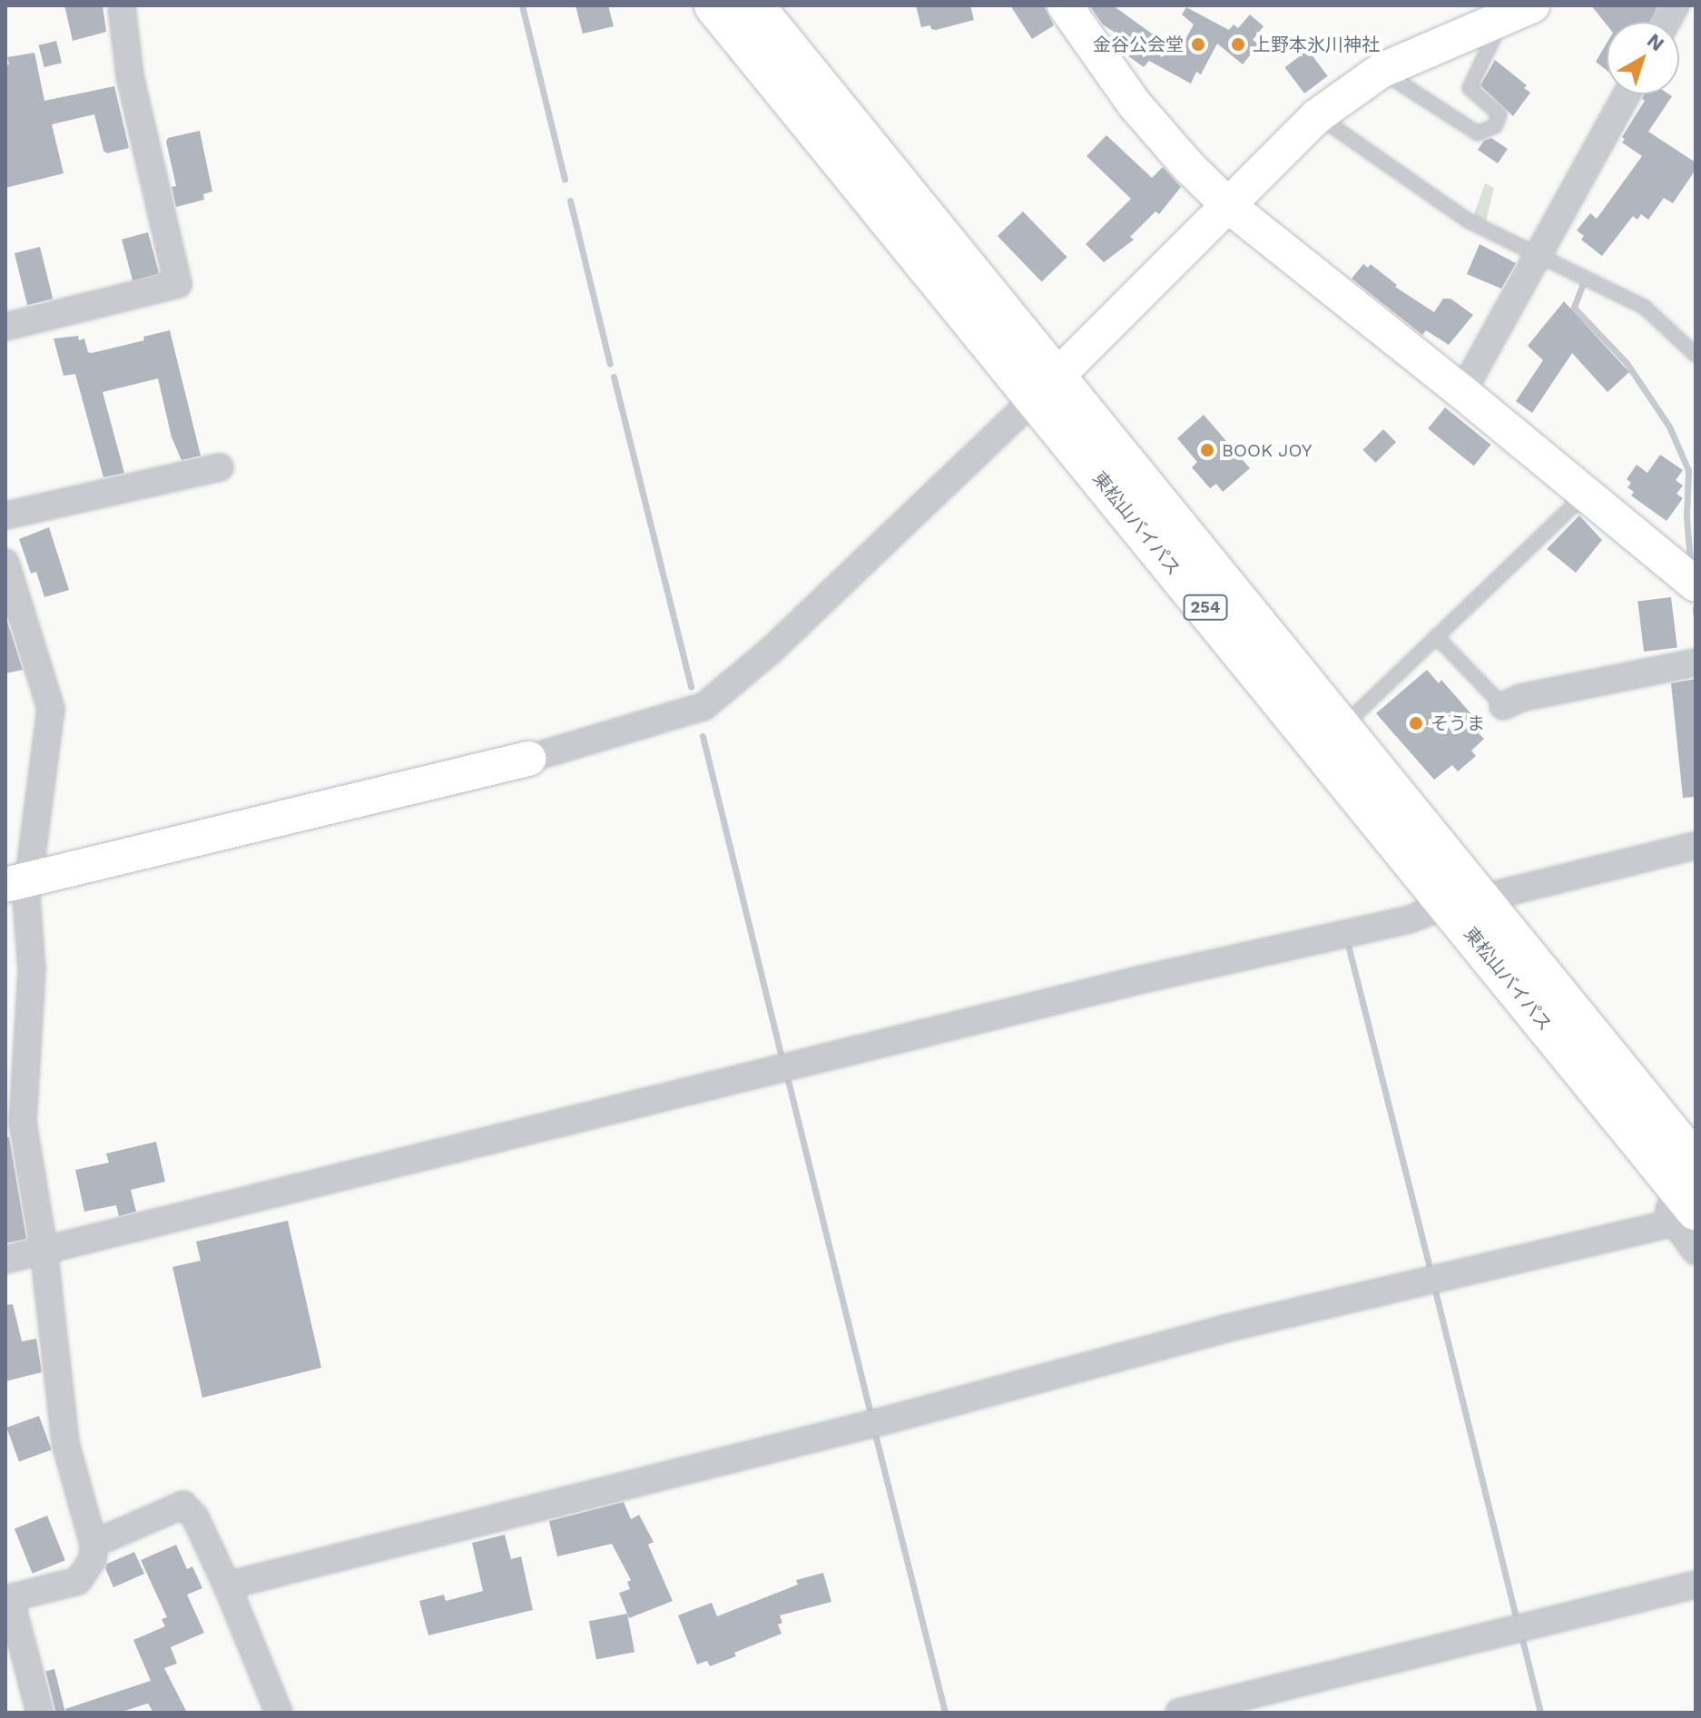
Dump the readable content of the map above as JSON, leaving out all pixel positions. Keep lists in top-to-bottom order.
{
  "streets": {
    "highway": ["東松山バイパス", "254"]
  },
  "places": [
    "金谷公会堂",
    "上野本氷川神社",
    "BOOK JOY",
    "そうま"
  ],
  "north": "top right"
}
